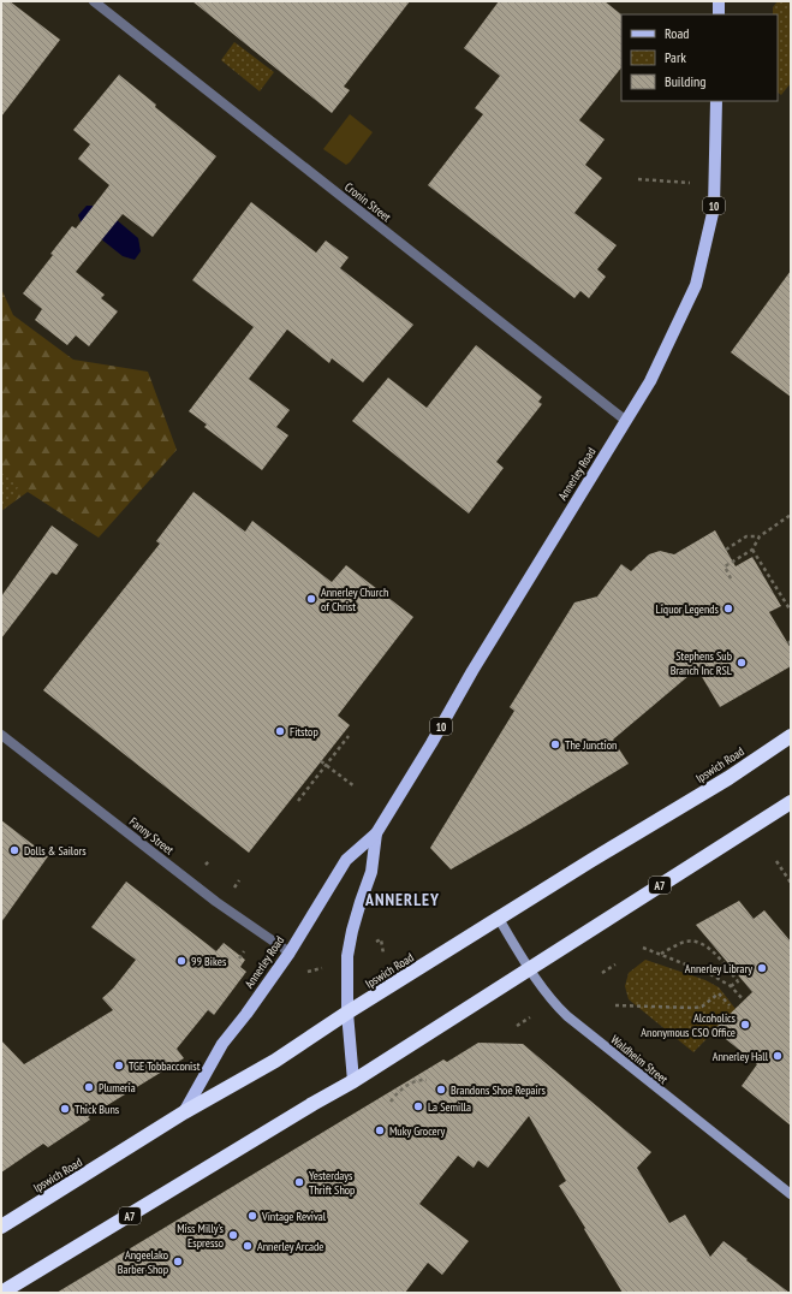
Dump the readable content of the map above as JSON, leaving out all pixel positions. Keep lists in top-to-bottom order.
{
  "streets": {
    "highway": ["Ipswich Road", "A7"],
    "main road": ["10", "Annerley Road"],
    "street": ["Cronin Street", "Fanny Street", "Waldheim Street"]
  },
  "crossings": [
    ["Cronin Street", "Annerley Road"],
    ["Annerley Road", "Ipswich Road"],
    ["Annerley Road", "Fanny Street"],
    ["Annerley Road", "A7"],
    ["Ipswich Road", "Waldheim Street"],
    ["A7", "Waldheim Street"]
  ],
  "districts": ["ANNERLEY"],
  "places": [
    "Annerley Church of Christ",
    "Liquor Legends",
    "Stephens Sub Branch Inc RSL",
    "Fitstop",
    "The Junction",
    "Dolls & Sailors",
    "99 Bikes",
    "Annerley Library",
    "Alcoholics Anonymous CSO Office",
    "Annerley Hall",
    "TGE Tobbacconist",
    "Plumeria",
    "Brandons Shoe Repairs",
    "La Semilla",
    "Thick Buns",
    "Muky Grocery",
    "Yesterdays Thrift Shop",
    "Vintage Revival",
    "Miss Milly’s Espresso",
    "Annerley Arcade",
    "Angeelako Barber Shop"
  ],
  "legend": ["Road", "Park", "Building"]
}
